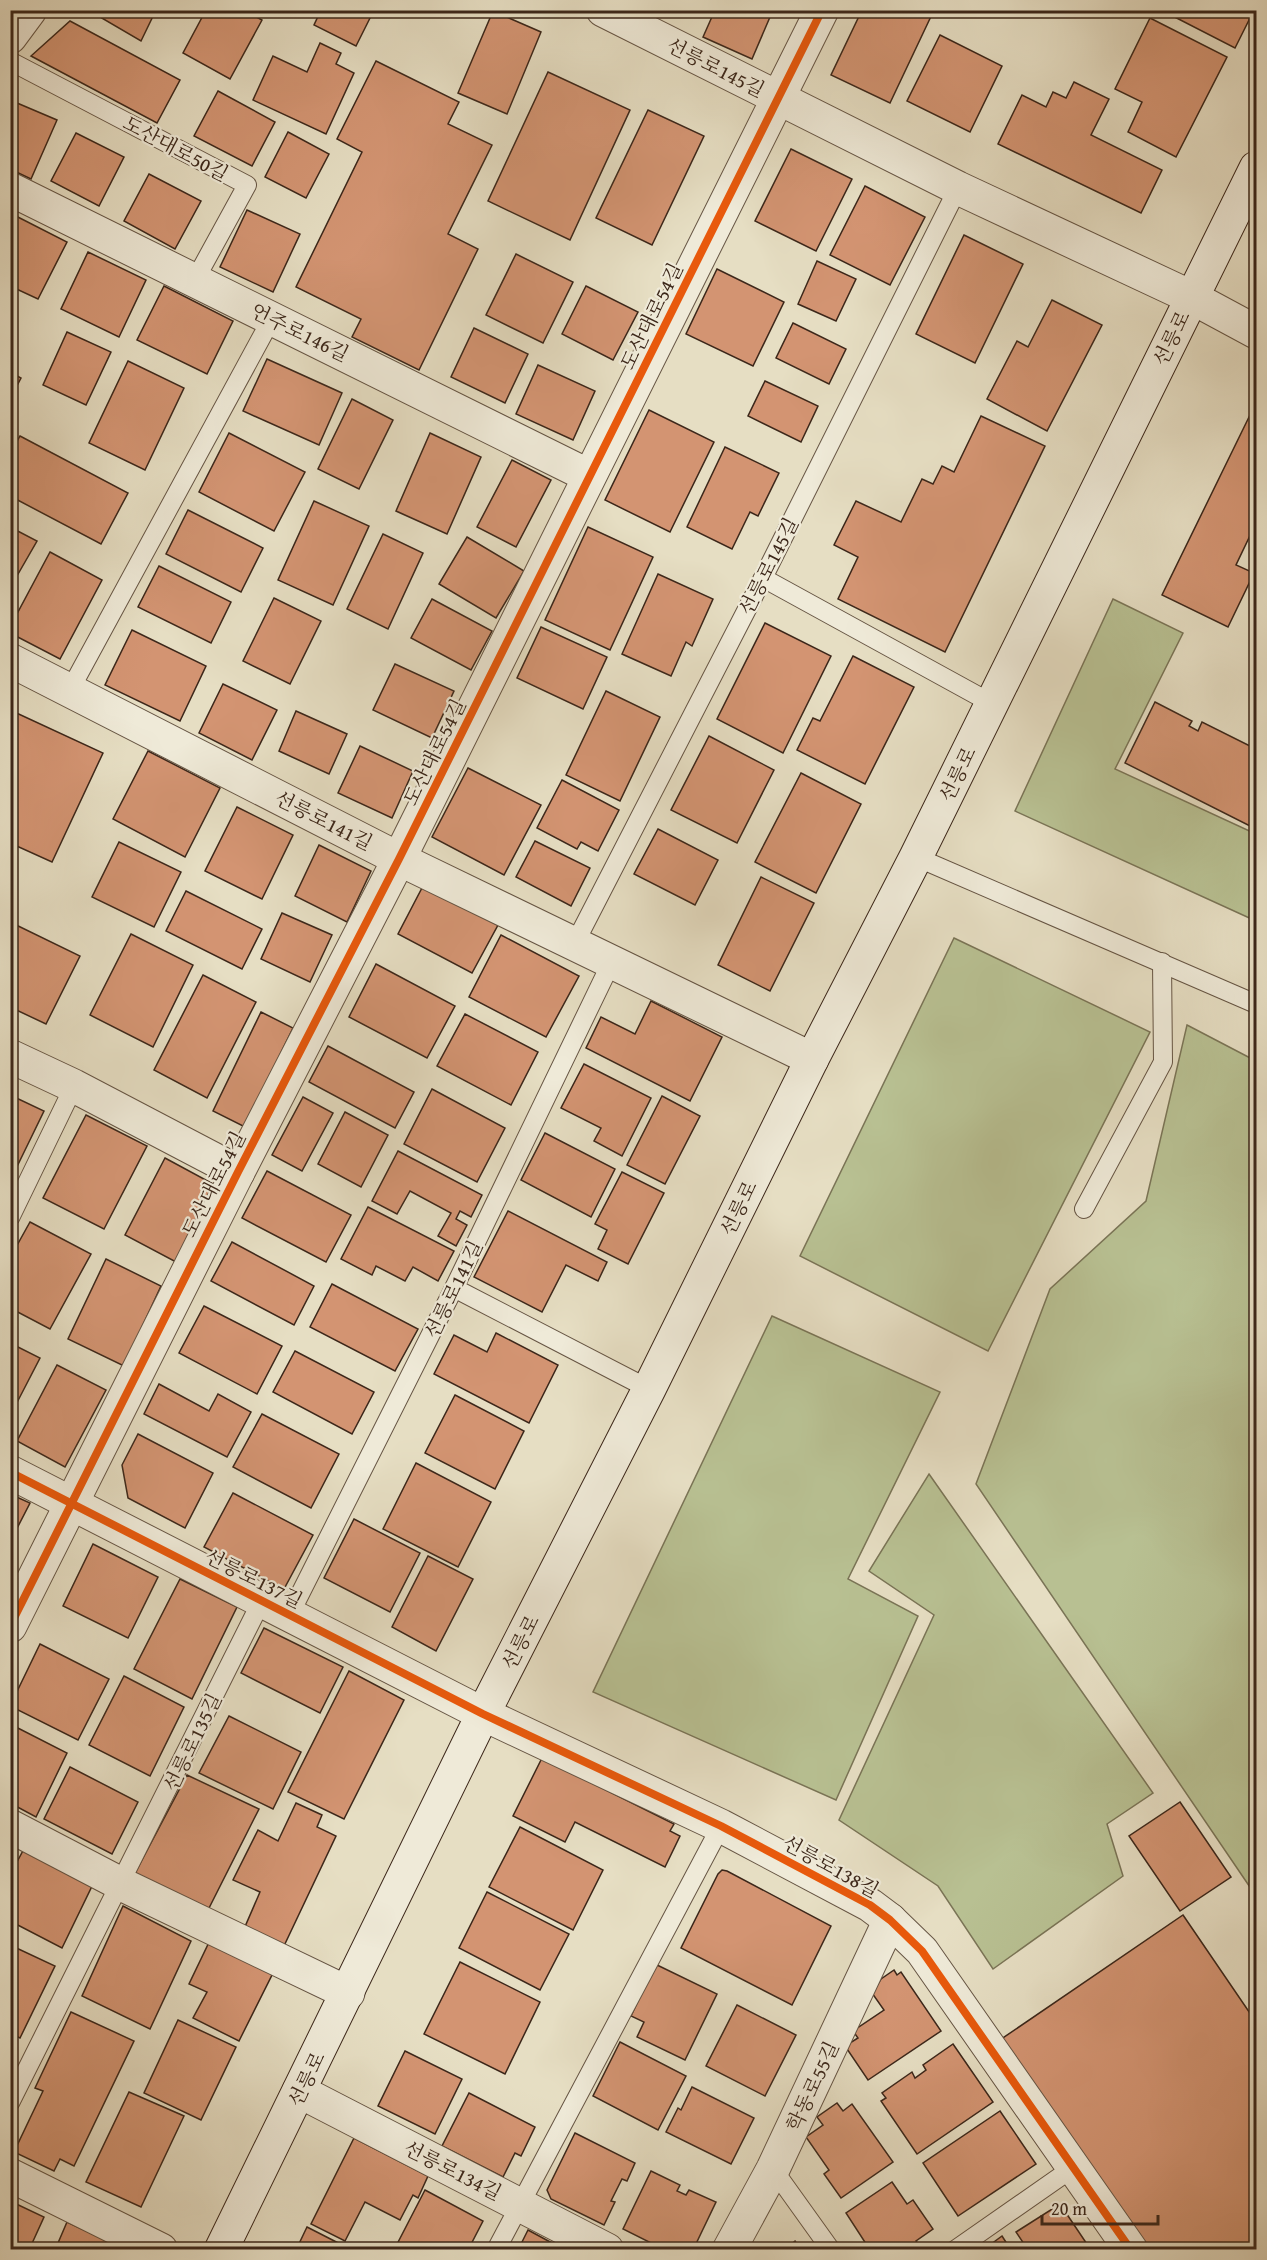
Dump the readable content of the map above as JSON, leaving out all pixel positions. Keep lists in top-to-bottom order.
{
  "streets": {
    "street": [
      "선릉로145길",
      "도산대로54길",
      "언주로146길",
      "선릉로",
      "선릉로141길",
      "선릉로137길",
      "선릉로138길",
      "학동로55길",
      "선릉로134길"
    ],
    "lane": ["도산대로50길", "선릉로135길"]
  },
  "crossings": [
    ["선릉로145길", "도산대로54길"],
    ["선릉로145길", "선릉로"],
    ["선릉로145길", "선릉로141길"],
    ["도산대로50길", "언주로146길"],
    ["도산대로54길", "언주로146길"],
    ["도산대로54길", "선릉로141길"],
    ["도산대로54길", "선릉로137길"],
    ["선릉로", "선릉로141길"],
    ["선릉로", "선릉로137길"],
    ["선릉로", "선릉로138길"],
    ["선릉로", "선릉로134길"],
    ["선릉로141길", "선릉로137길"],
    ["선릉로141길", "선릉로135길"],
    ["선릉로137길", "선릉로135길"],
    ["선릉로137길", "선릉로138길"],
    ["선릉로138길", "학동로55길"]
  ],
  "scale_bar": "20 m"
}
